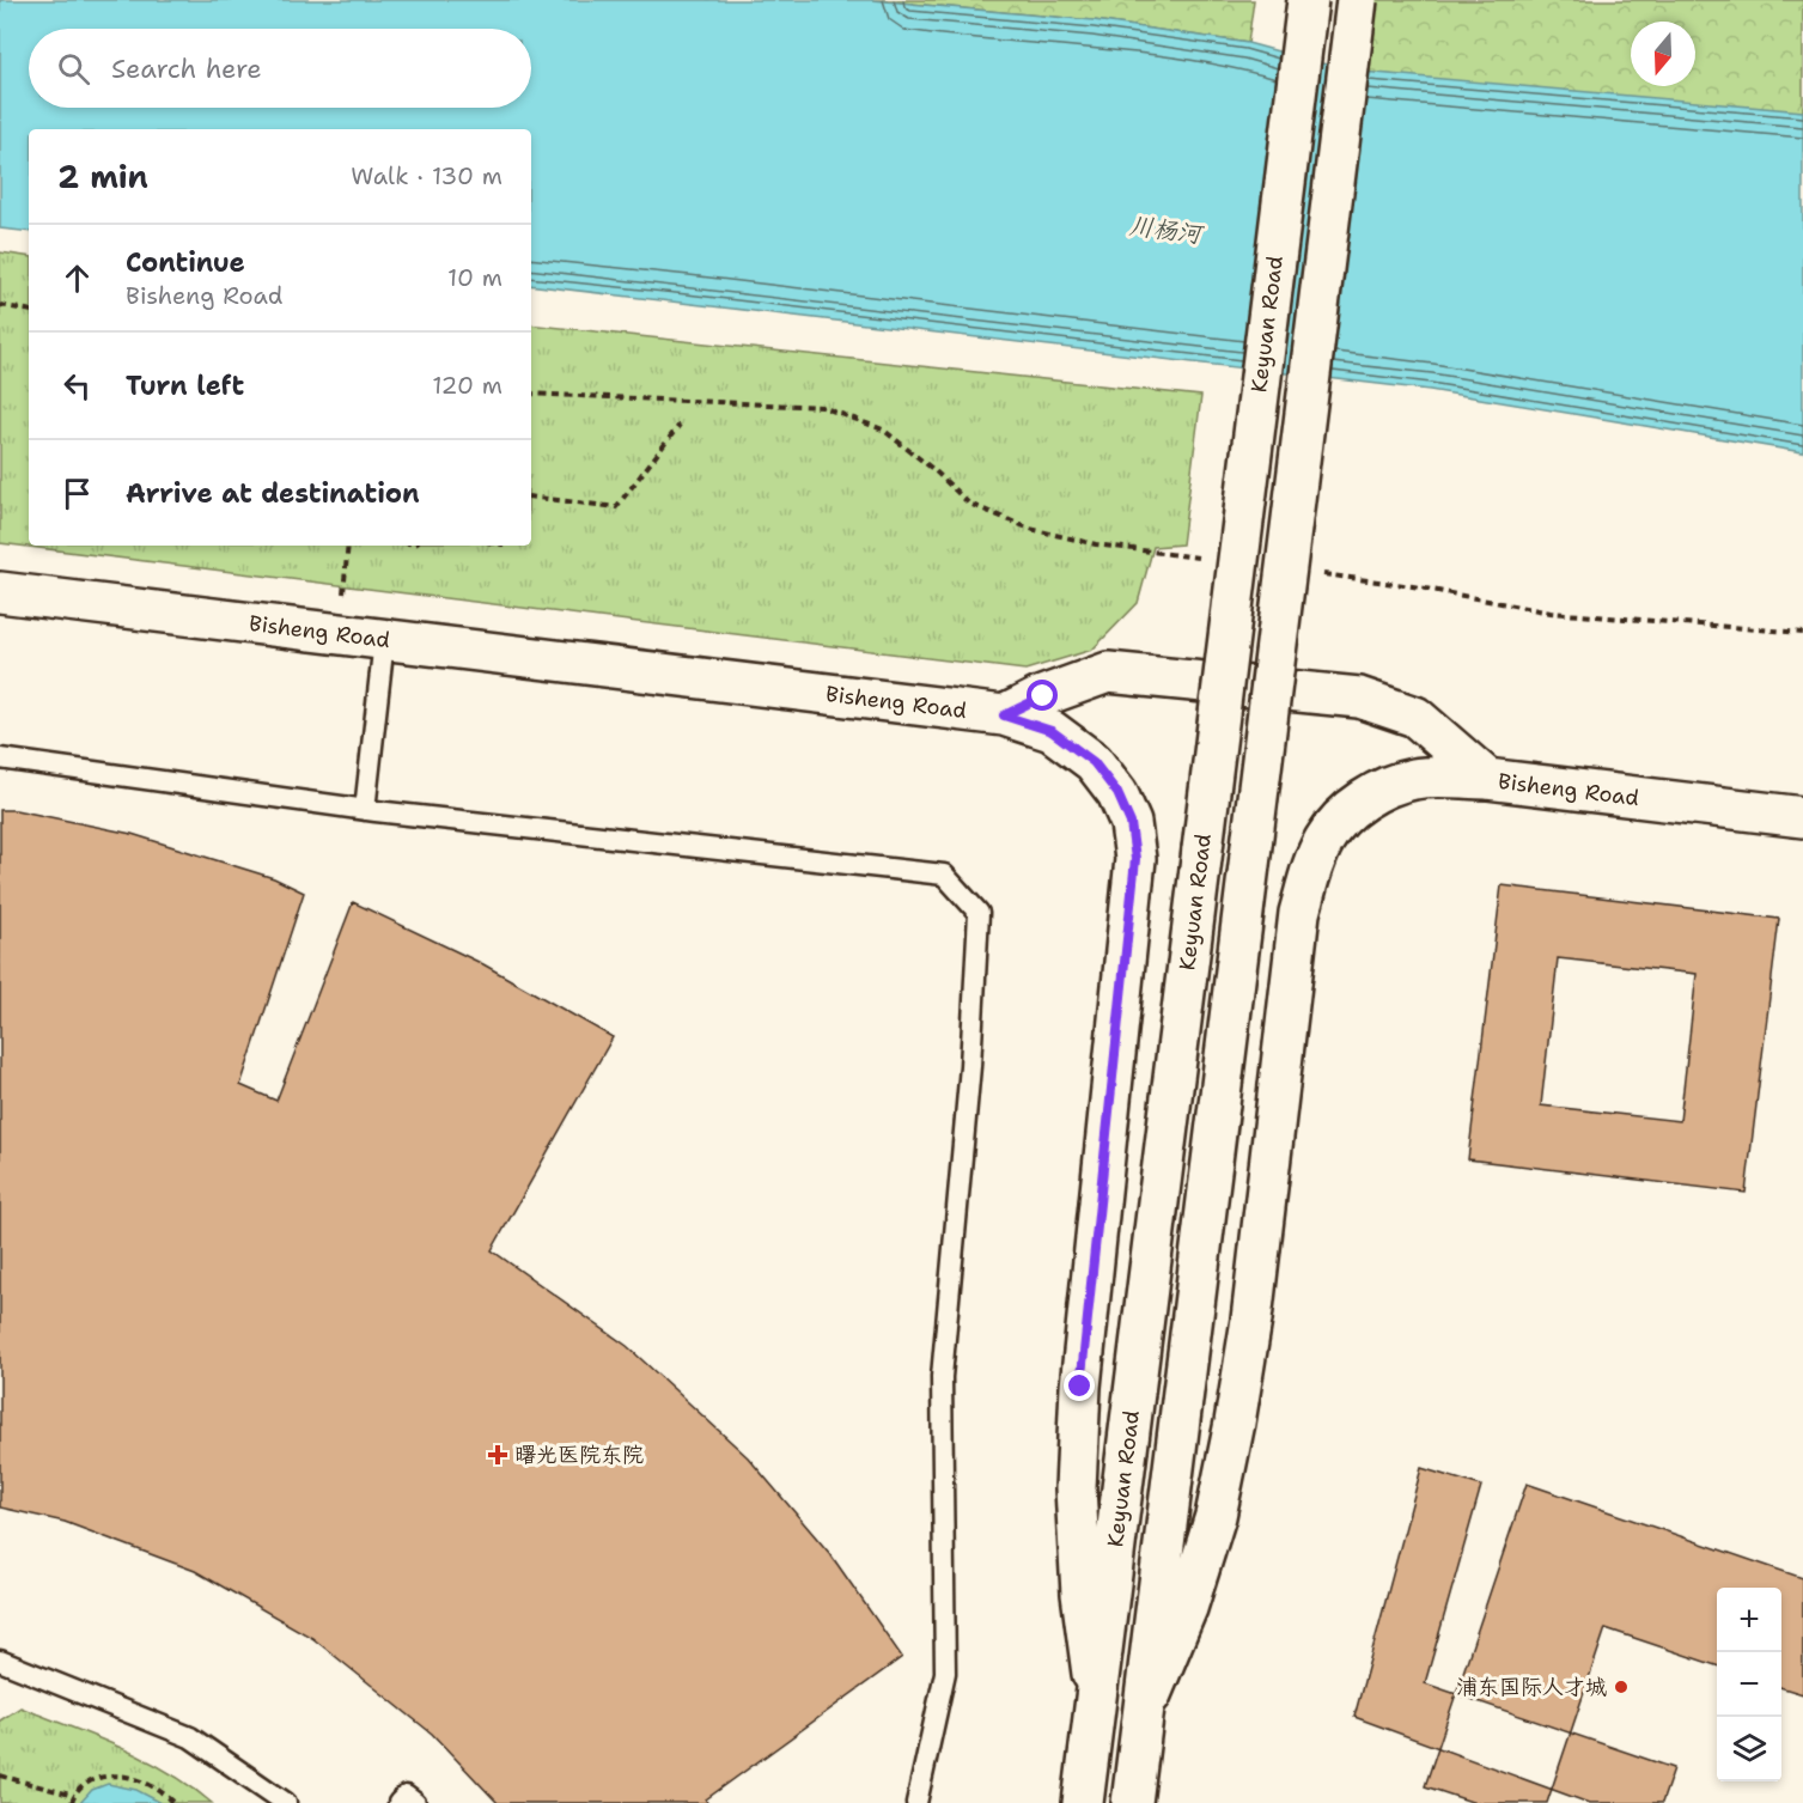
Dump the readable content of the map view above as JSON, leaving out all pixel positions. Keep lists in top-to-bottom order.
{
  "streets": {
    "street": ["Keyuan Road", "Bisheng Road"]
  },
  "water": ["川杨河"],
  "places": {
    "health": ["曙光医院东院"],
    "other": ["浦东国际人才城"]
  },
  "north": "bottom",
  "page": {
    "search": "Search here",
    "heading": ["2 min", "Walk · 130 m"],
    "list": [
      ["Continue", "Bisheng Road", "10 m"],
      ["Turn left", "120 m"],
      "Arrive at destination"
    ],
    "map_buttons": ["+", "−"]
  }
}
